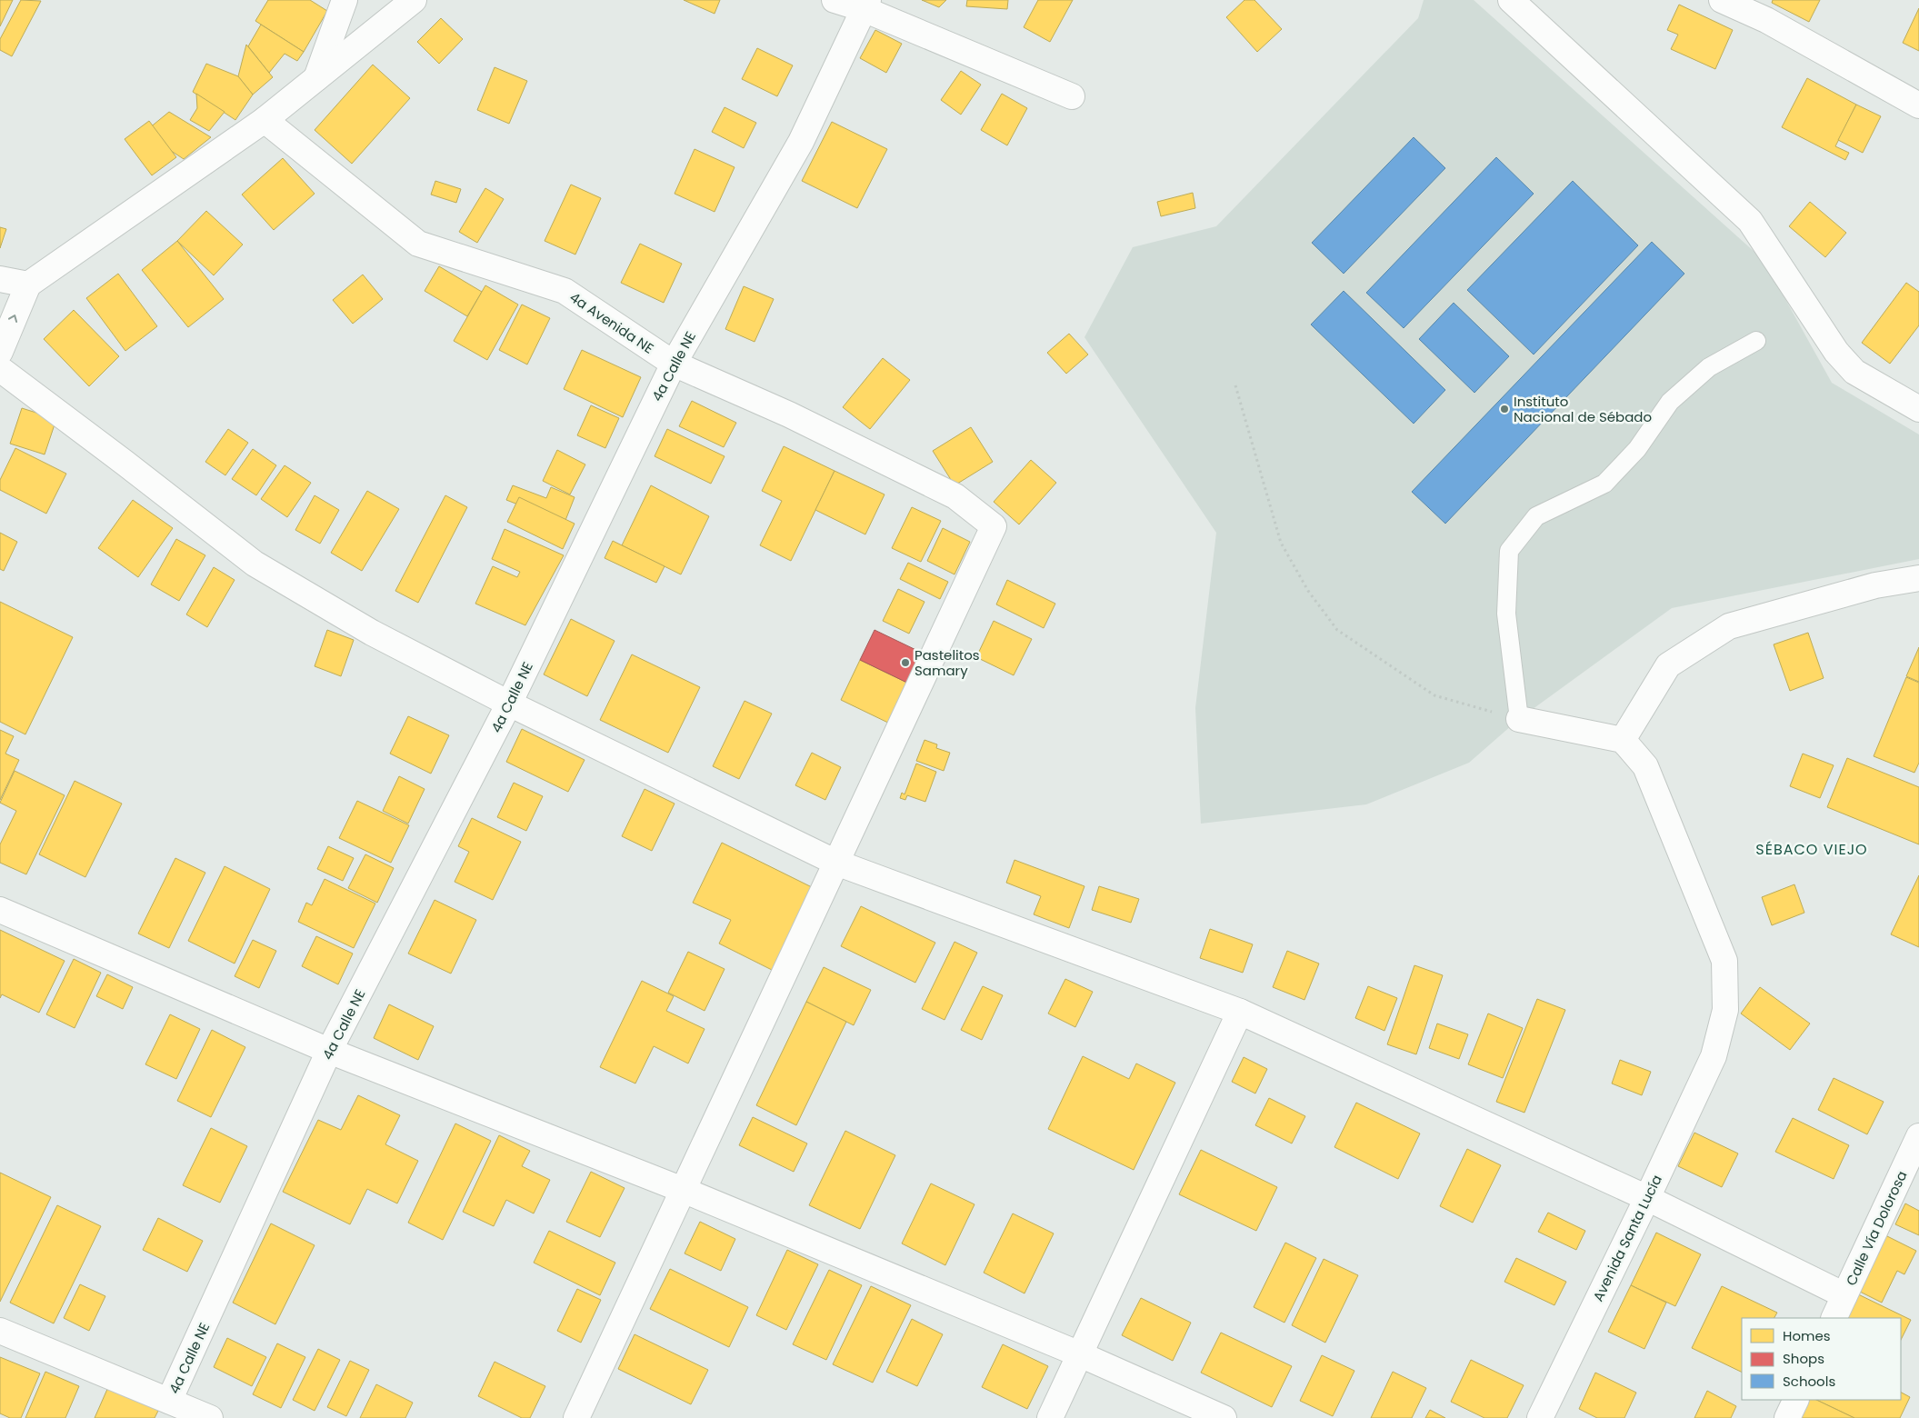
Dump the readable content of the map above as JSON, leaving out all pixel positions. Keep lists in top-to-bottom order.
{
  "streets": {
    "street": [
      "4a Avenida NE",
      "4a Calle NE",
      "Calle Vía Dolorosa",
      "Avenida Santa Lucía"
    ]
  },
  "crossings": [
    ["4a Avenida NE", "4a Calle NE"]
  ],
  "districts": ["SÉBACO VIEJO"],
  "places": ["Instituto Nacional de Sébado", "Pastelitos Samary"],
  "legend": ["Homes", "Shops", "Schools"]
}
